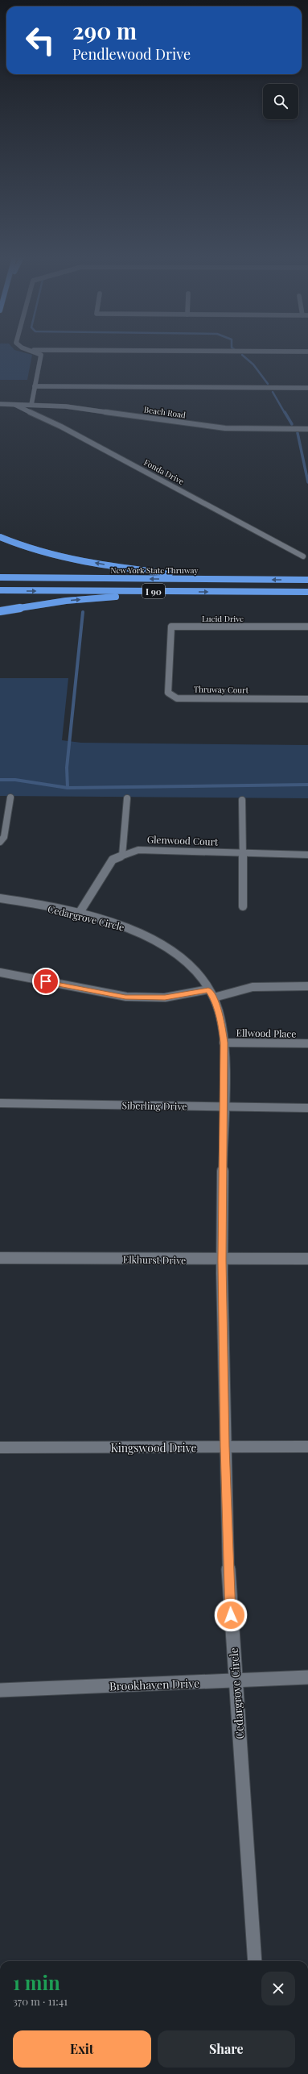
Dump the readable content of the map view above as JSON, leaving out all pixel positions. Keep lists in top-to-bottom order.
{
  "streets": {
    "highway": ["New York State Thruway", "I 90"],
    "street": [
      "Beach Road",
      "Fonda Drive",
      "Lucid Drive",
      "Thruway Court",
      "Glenwood Court",
      "Cedargrove Circle",
      "Ellwood Place",
      "Siberling Drive",
      "Elkhurst Drive",
      "Kingswood Drive",
      "Brookhaven Drive"
    ]
  },
  "crossings": [
    ["Beach Road", "Fonda Drive"],
    ["Lucid Drive", "Thruway Court"],
    ["Glenwood Court", "Cedargrove Circle"],
    ["Cedargrove Circle", "Ellwood Place"],
    ["Cedargrove Circle", "Siberling Drive"],
    ["Cedargrove Circle", "Elkhurst Drive"],
    ["Cedargrove Circle", "Kingswood Drive"],
    ["Cedargrove Circle", "Brookhaven Drive"]
  ],
  "page": {
    "turn": ["290 m", "Pendlewood Drive"],
    "heading": ["1 min", "370 m · 11:41"],
    "buttons": ["Exit", "Share"]
  }
}
